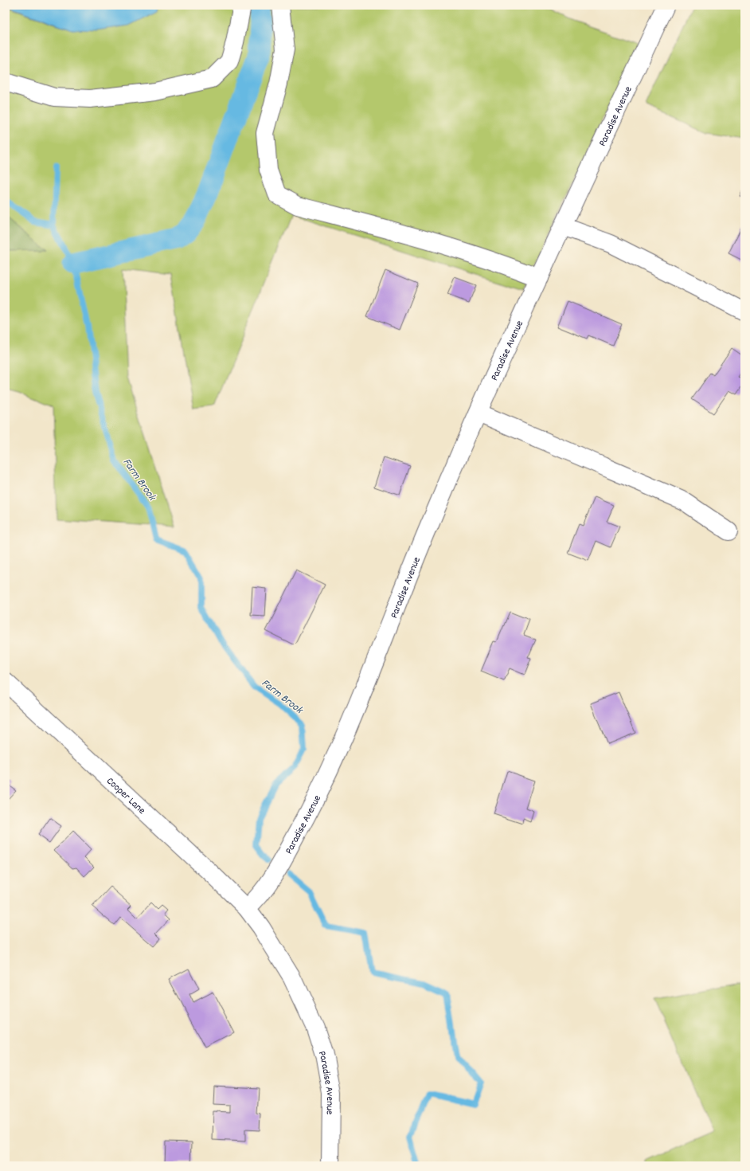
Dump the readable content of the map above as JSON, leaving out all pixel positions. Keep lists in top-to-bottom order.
{
  "streets": {
    "street": ["Paradise Avenue", "Cooper Lane"]
  },
  "crossings": [
    ["Paradise Avenue", "Cooper Lane"]
  ],
  "water": ["Farm Brook"]
}
